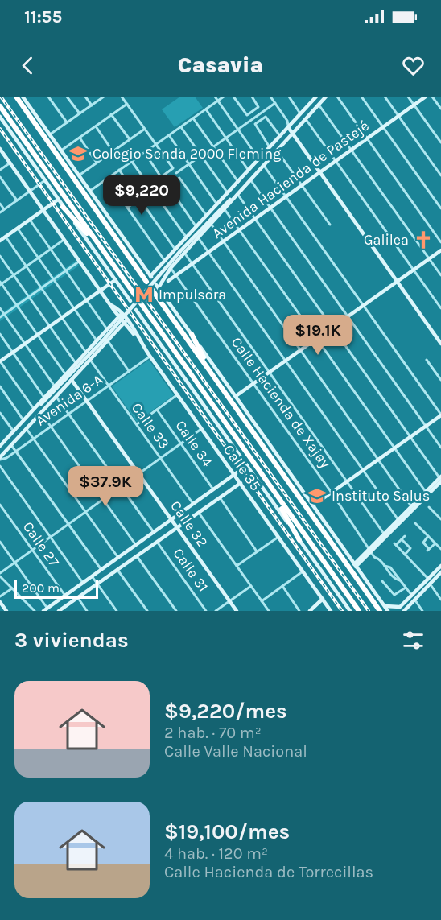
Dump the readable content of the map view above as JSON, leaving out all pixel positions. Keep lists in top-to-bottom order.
{
  "streets": {
    "main road": ["Avenida Hacienda de Pastejé", "Calle 35", "Calle 32"],
    "street": [
      "Avenida 6-A",
      "Calle Hacienda de Xajay",
      "Calle 33",
      "Calle 34",
      "Calle 27",
      "Calle 31"
    ]
  },
  "crossings": [
    ["Avenida Hacienda de Pastejé", "Calle Hacienda de Xajay"],
    ["Avenida 6-A", "Calle 33"],
    ["Avenida 6-A", "Calle 35"],
    ["Avenida 6-A", "Calle 32"]
  ],
  "places": {
    "school or university": ["Colegio Senda 2000 Fleming", "Instituto Salus"],
    "church": ["Galilea"],
    "metro station": ["Impulsora"]
  },
  "scale_bar": "200 m",
  "page": {
    "status": "11:55",
    "header": "Casavia",
    "price": ["$9,220", "$19.1K", "$37.9K"],
    "scale": "200 m",
    "heading": "3 viviendas",
    "list": [
      {
        "name": "$9,220/mes",
        "note": "2 hab. · 70 m² · Calle Valle Nacional"
      },
      {
        "name": "$19,100/mes",
        "note": "4 hab. · 120 m² · Calle Hacienda de Torrecillas"
      }
    ]
  }
}
